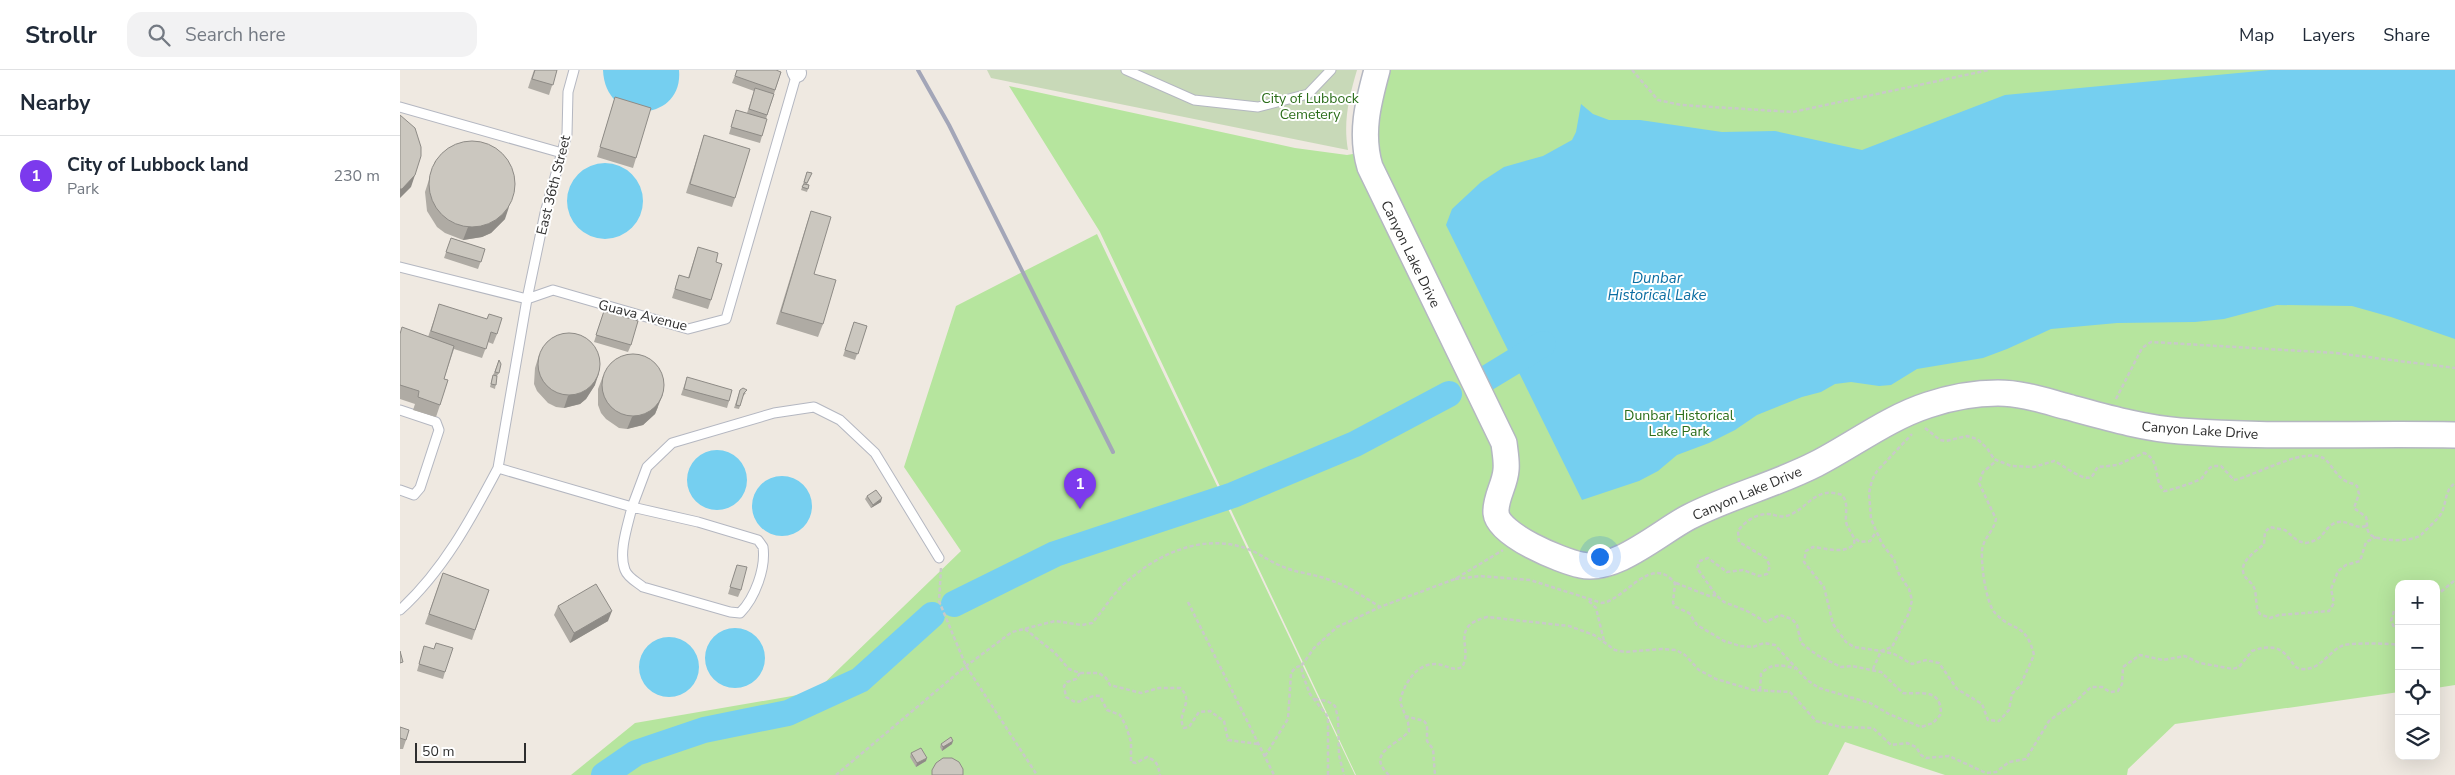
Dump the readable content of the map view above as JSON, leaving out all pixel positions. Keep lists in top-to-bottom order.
{
  "streets": {
    "street": ["Canyon Lake Drive"],
    "lane": ["East 36th Street", "Guava Avenue"]
  },
  "crossings": [
    ["East 36th Street", "Guava Avenue"]
  ],
  "water": ["Dunbar Historical Lake"],
  "parks": ["City of Lubbock Cemetery", "Dunbar Historical Lake Park"],
  "scale_bar": "50 m",
  "page": {
    "header": "Strollr",
    "search": "Search here",
    "nav": ["Map", "Layers", "Share"],
    "heading": "Nearby",
    "list": [
      {
        "mark": "1",
        "name": "City of Lubbock land",
        "note": "Park",
        "value": "230 m"
      }
    ],
    "pins": "1",
    "map_buttons": ["+", "−"],
    "scale": "50 m"
  }
}
